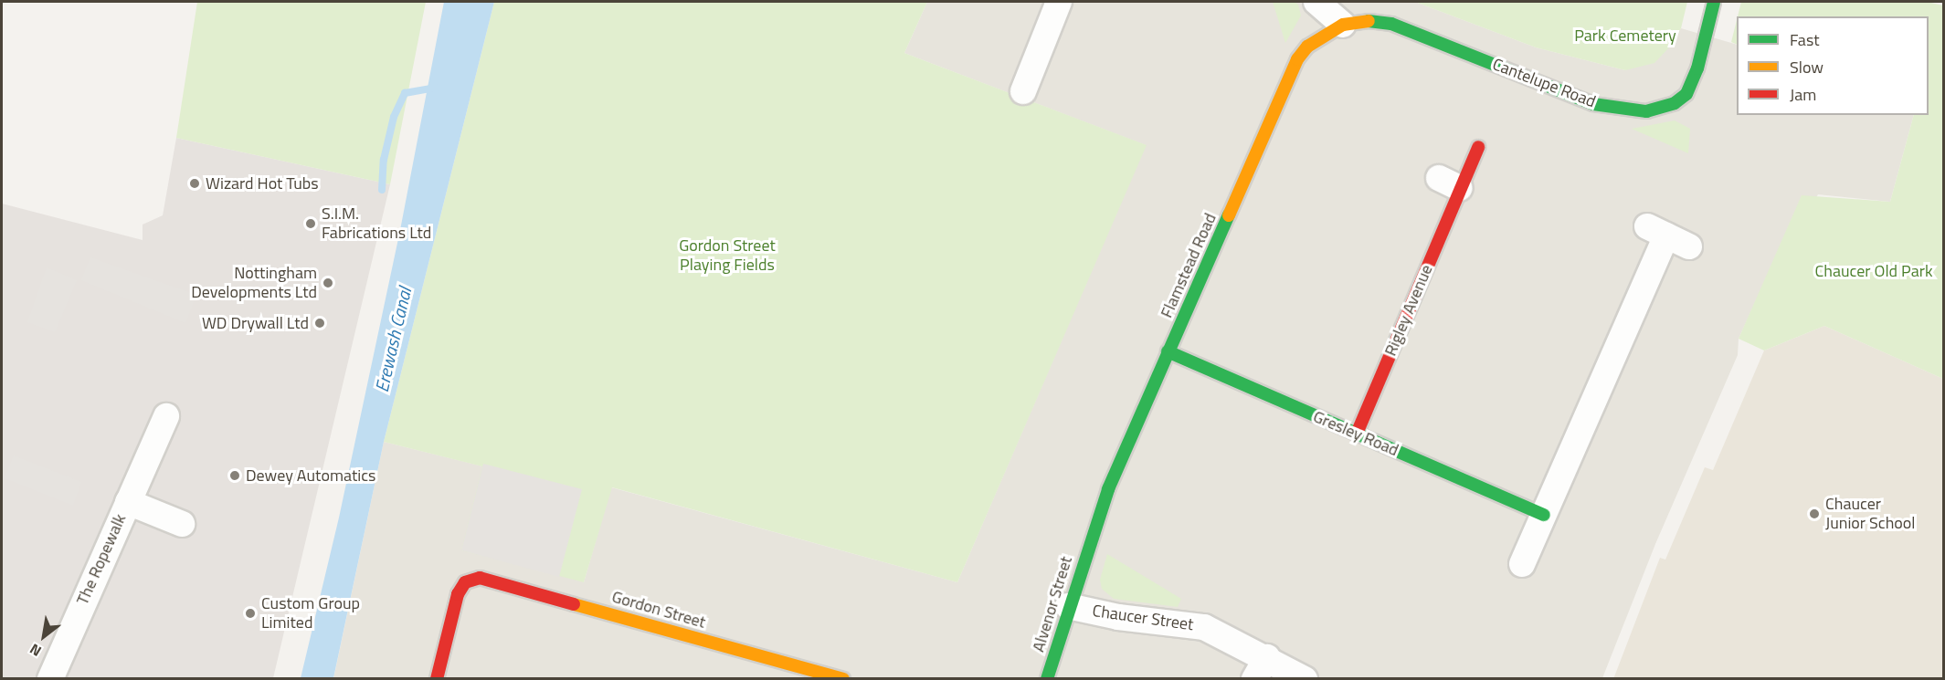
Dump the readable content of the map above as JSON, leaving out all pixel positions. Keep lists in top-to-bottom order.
{
  "streets": {
    "street": [
      "Cantelupe Road",
      "Flamstead Road",
      "Rigley Avenue",
      "Gresley Road",
      "The Ropewalk",
      "Alvenor Street",
      "Gordon Street",
      "Chaucer Street"
    ]
  },
  "crossings": [
    ["Cantelupe Road", "Flamstead Road"],
    ["Flamstead Road", "Gresley Road"],
    ["Flamstead Road", "Alvenor Street"],
    ["Rigley Avenue", "Gresley Road"],
    ["Alvenor Street", "Chaucer Street"]
  ],
  "water": ["Erewash Canal"],
  "parks": ["Park Cemetery", "Gordon Street Playing Fields", "Chaucer Old Park"],
  "places": [
    "Wizard Hot Tubs",
    "S.I.M. Fabrications Ltd",
    "Nottingham Developments Ltd",
    "WD Drywall Ltd",
    "Dewey Automatics",
    "Chaucer Junior School",
    "Custom Group Limited"
  ],
  "legend": ["Fast", "Slow", "Jam"],
  "north": "bottom left"
}
